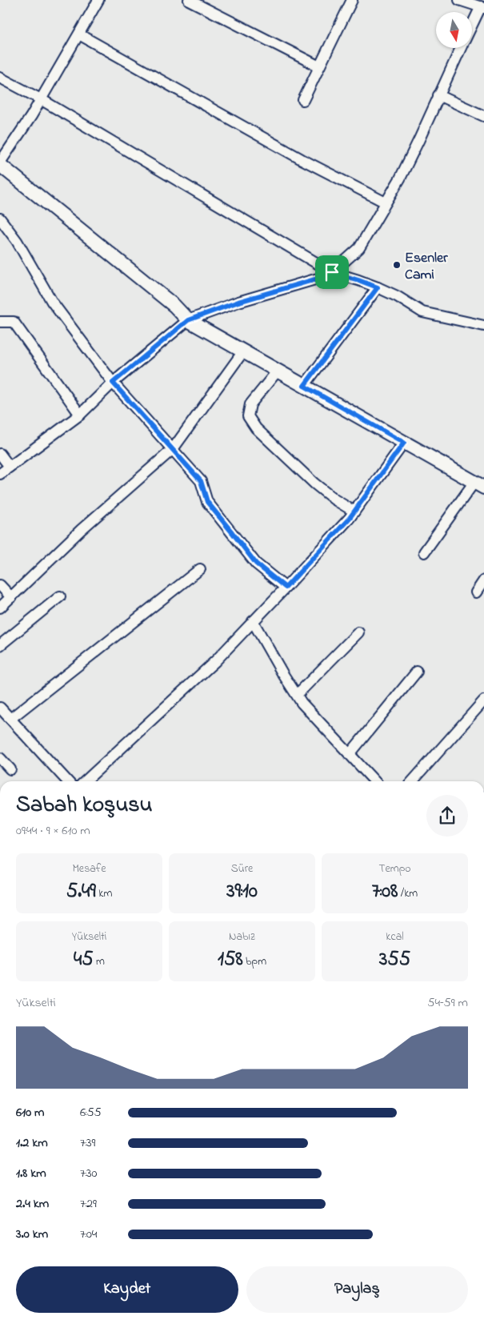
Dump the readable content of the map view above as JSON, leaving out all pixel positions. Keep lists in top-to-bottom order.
{
  "places": ["Esenler Cami"],
  "north": "bottom",
  "page": {
    "heading": ["Sabah koşusu", "09:44 · 9 × 610 m"],
    "stats": [
      ["Mesafe", "5.49 km"],
      ["Süre", "39:10"],
      ["Tempo", "7:08 /km"],
      ["Yükselti", "45 m"],
      ["Nabız", "158 bpm"],
      ["kcal", "355"]
    ],
    "chart": ["Yükselti", "54–59 m"],
    "list": [
      {
        "name": "610 m",
        "note": "6:55"
      },
      {
        "name": "1.2 km",
        "note": "7:39"
      },
      {
        "name": "1.8 km",
        "note": "7:30"
      },
      {
        "name": "2.4 km",
        "note": "7:29"
      },
      {
        "name": "3.0 km",
        "note": "7:04"
      }
    ],
    "buttons": ["Kaydet", "Paylaş"]
  }
}
